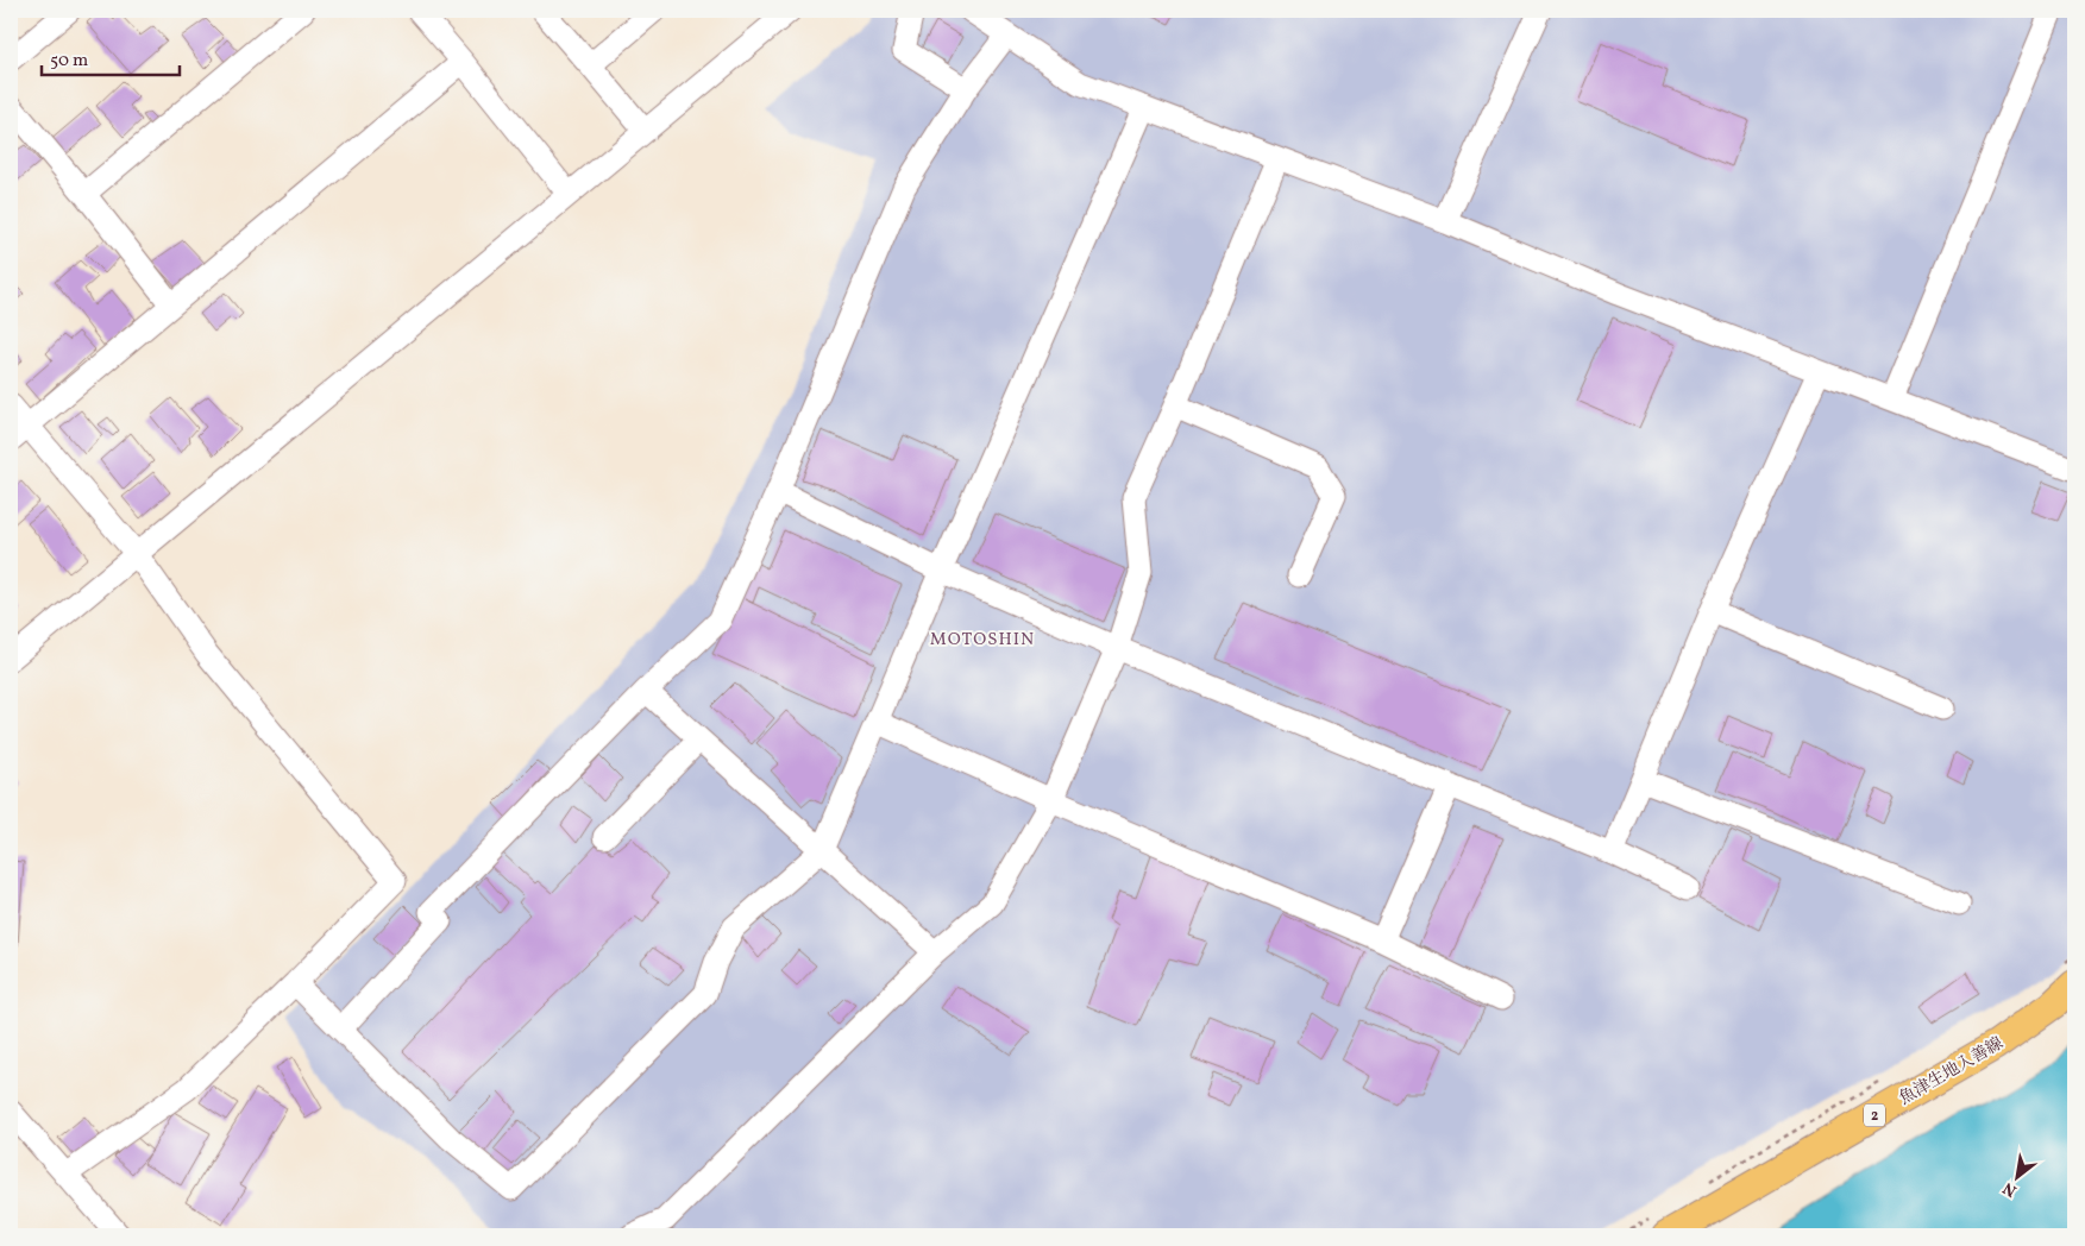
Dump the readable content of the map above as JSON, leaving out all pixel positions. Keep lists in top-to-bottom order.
{
  "streets": {
    "main road": ["魚津生地入善線", "2"]
  },
  "districts": ["MOTOSHIN"],
  "scale_bar": "50 m",
  "north": "bottom left"
}
